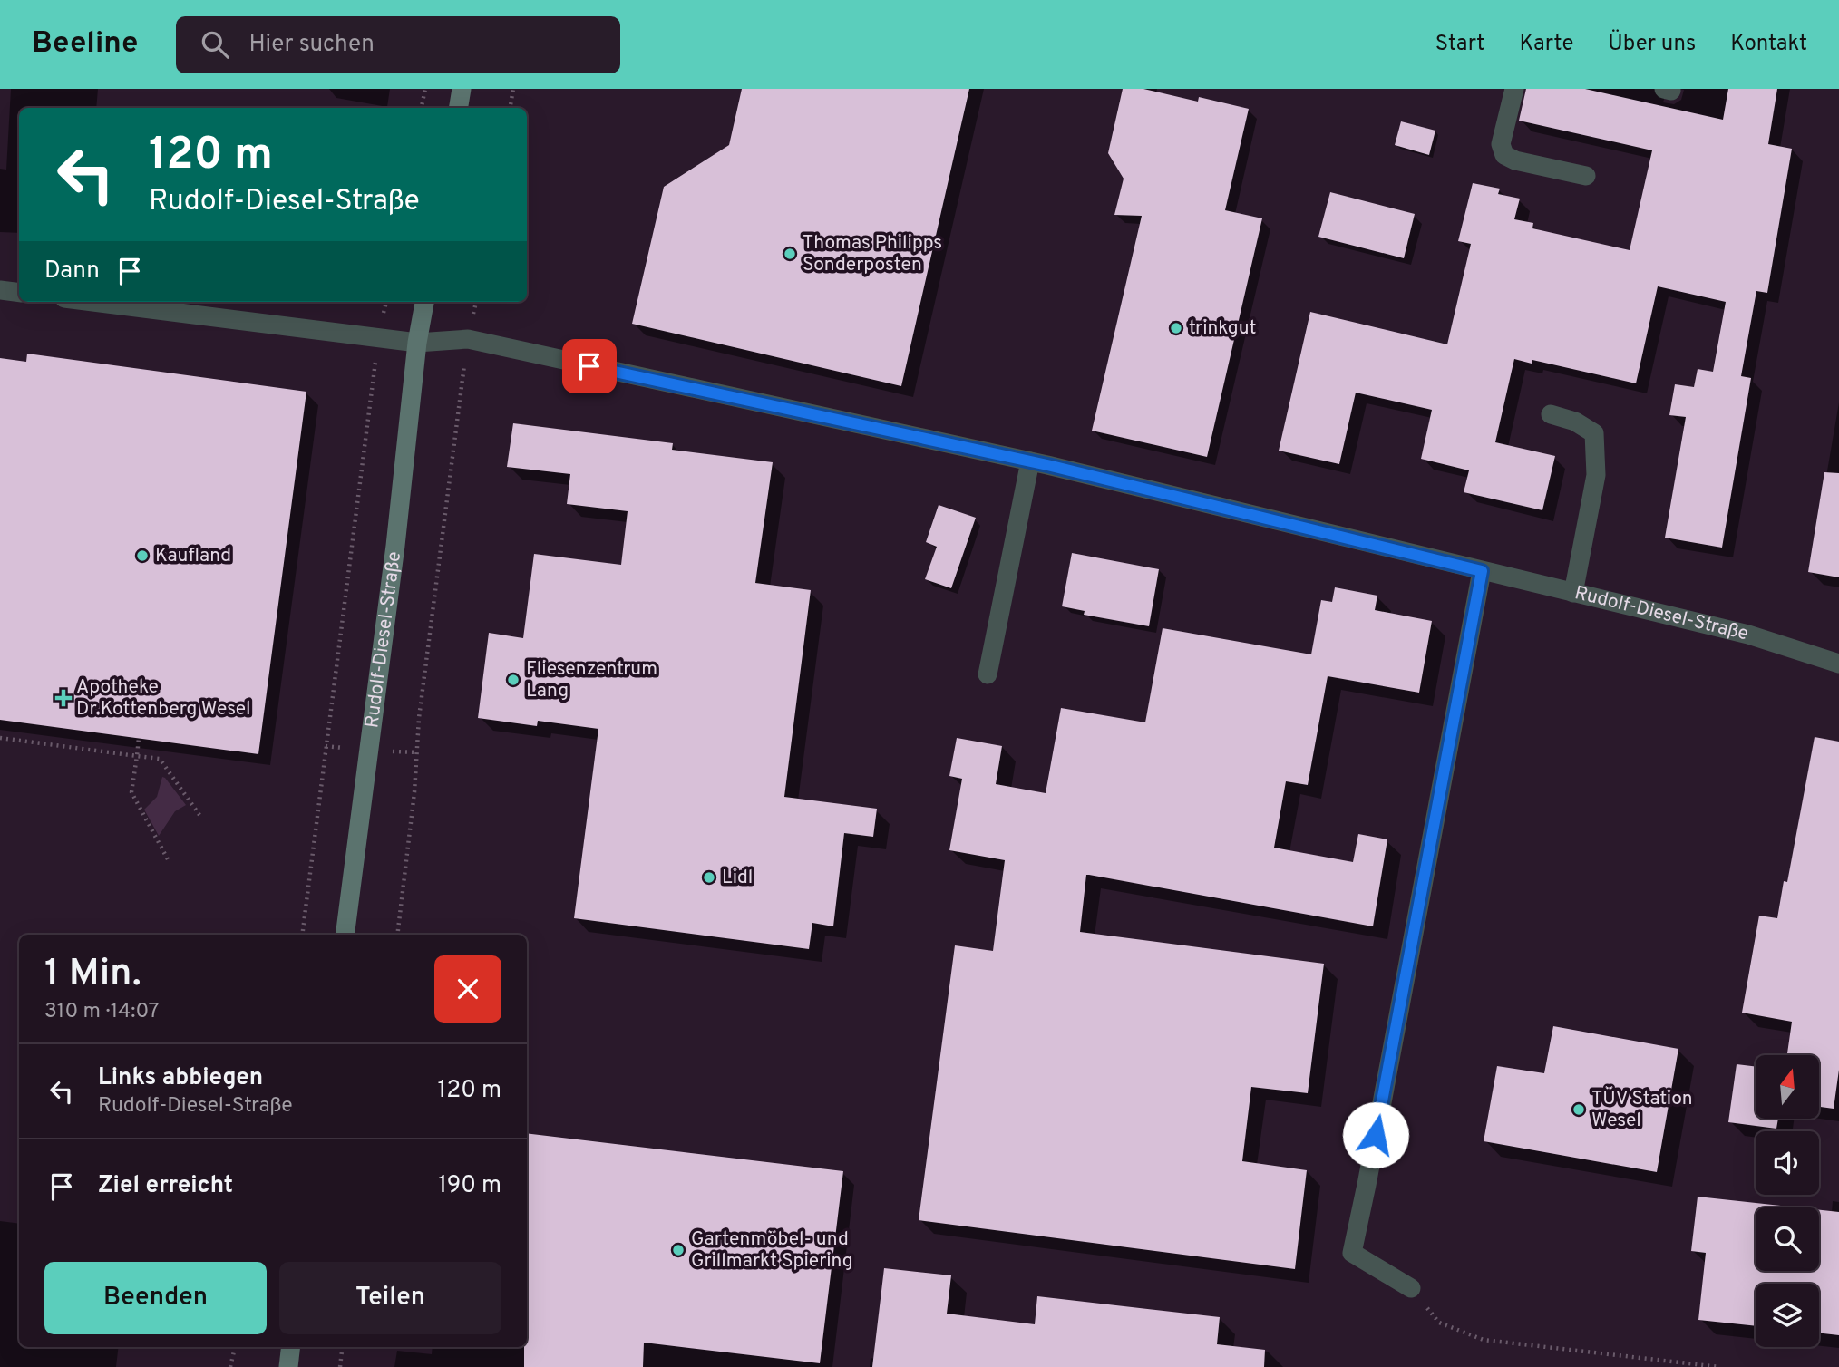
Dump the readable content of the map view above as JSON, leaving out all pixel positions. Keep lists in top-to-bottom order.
{
  "streets": {
    "street": ["Rudolf-Diesel-Straße"]
  },
  "places": {
    "other": [
      "Thomas Philipps Sonderposten",
      "trinkgut",
      "Kaufland",
      "Fliesenzentrum Lang",
      "Lidl",
      "TÜV Station Wesel",
      "Gartenmöbel- und Grillmarkt Spiering"
    ],
    "health": ["Apotheke Dr.Kottenberg Wesel"]
  },
  "north": "top",
  "page": {
    "header": "Beeline",
    "search": "Hier suchen",
    "nav": [
      "Start",
      "Karte",
      "Über uns",
      "Kontakt"
    ],
    "turn": ["120 m", "Rudolf-Diesel-Straße"],
    "then": "Dann",
    "heading": ["1 Min.", "310 m · 14:07"],
    "list": [
      {
        "name": "Links abbiegen",
        "note": "Rudolf-Diesel-Straße",
        "value": "120 m"
      },
      {
        "name": "Ziel erreicht",
        "value": "190 m"
      }
    ],
    "buttons": ["Beenden", "Teilen"]
  }
}
